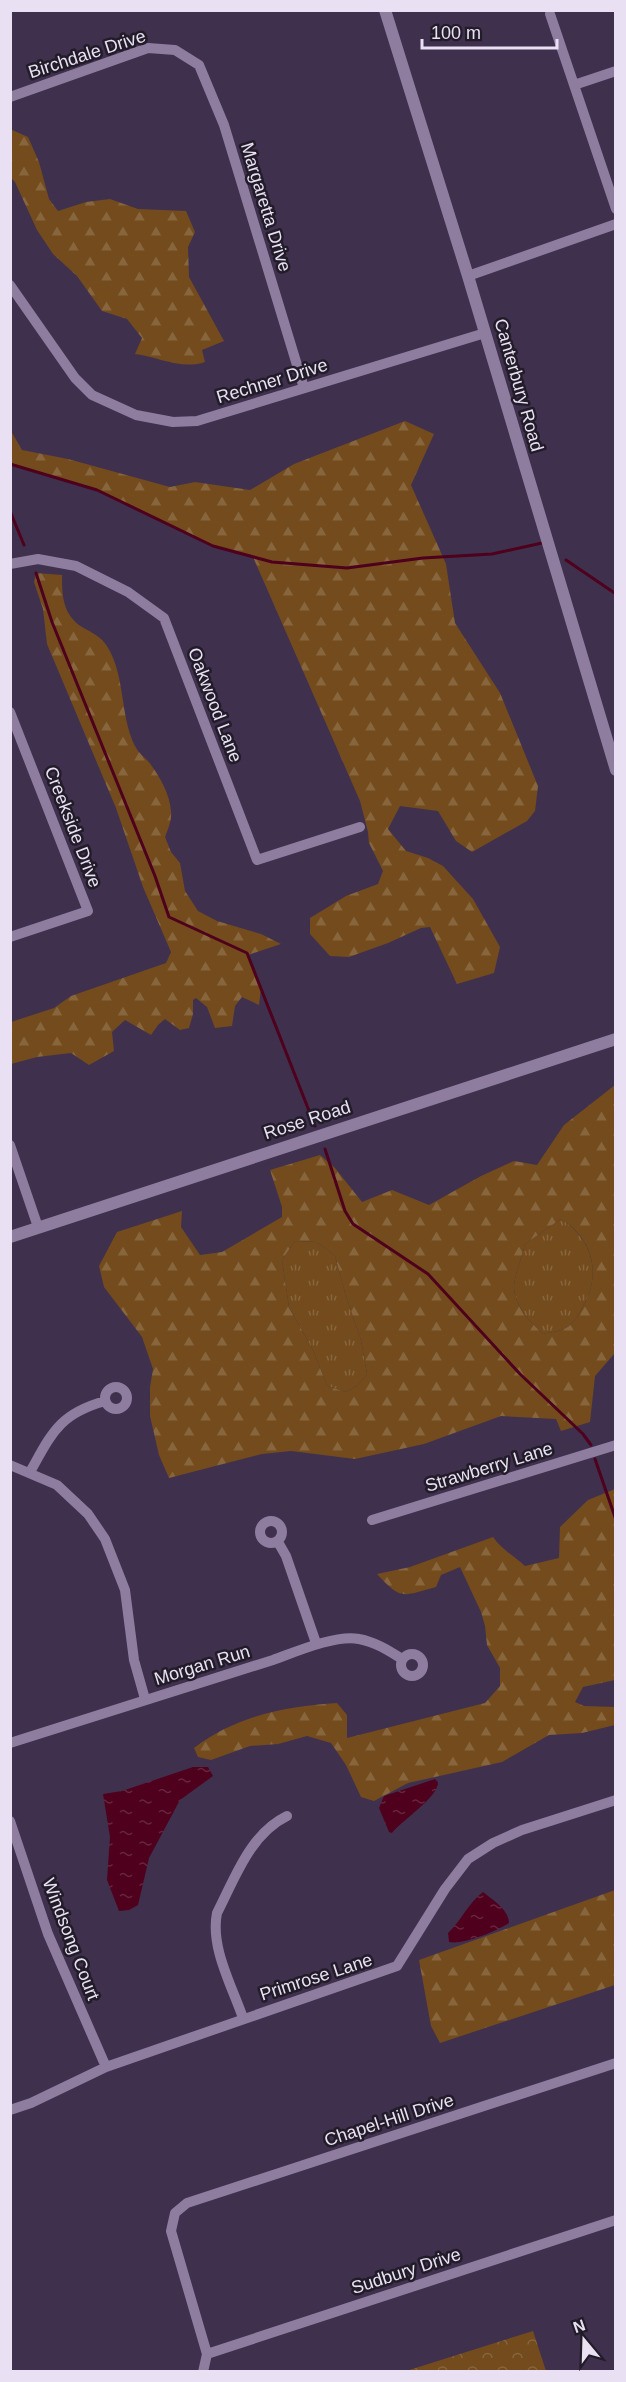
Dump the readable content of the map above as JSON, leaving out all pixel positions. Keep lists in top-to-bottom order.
{
  "streets": {
    "street": [
      "Birchdale Drive",
      "Margaretta Drive",
      "Rechner Drive",
      "Canterbury Road",
      "Oakwood Lane",
      "Creekside Drive",
      "Rose Road",
      "Strawberry Lane",
      "Morgan Run",
      "Windsong Court",
      "Primrose Lane",
      "Chapel-Hill Drive",
      "Sudbury Drive"
    ]
  },
  "crossings": [
    ["Birchdale Drive", "Margaretta Drive"],
    ["Margaretta Drive", "Rechner Drive"],
    ["Rechner Drive", "Canterbury Road"],
    ["Windsong Court", "Primrose Lane"],
    ["Chapel-Hill Drive", "Sudbury Drive"]
  ],
  "scale_bar": "100 m",
  "north": "top"
}
